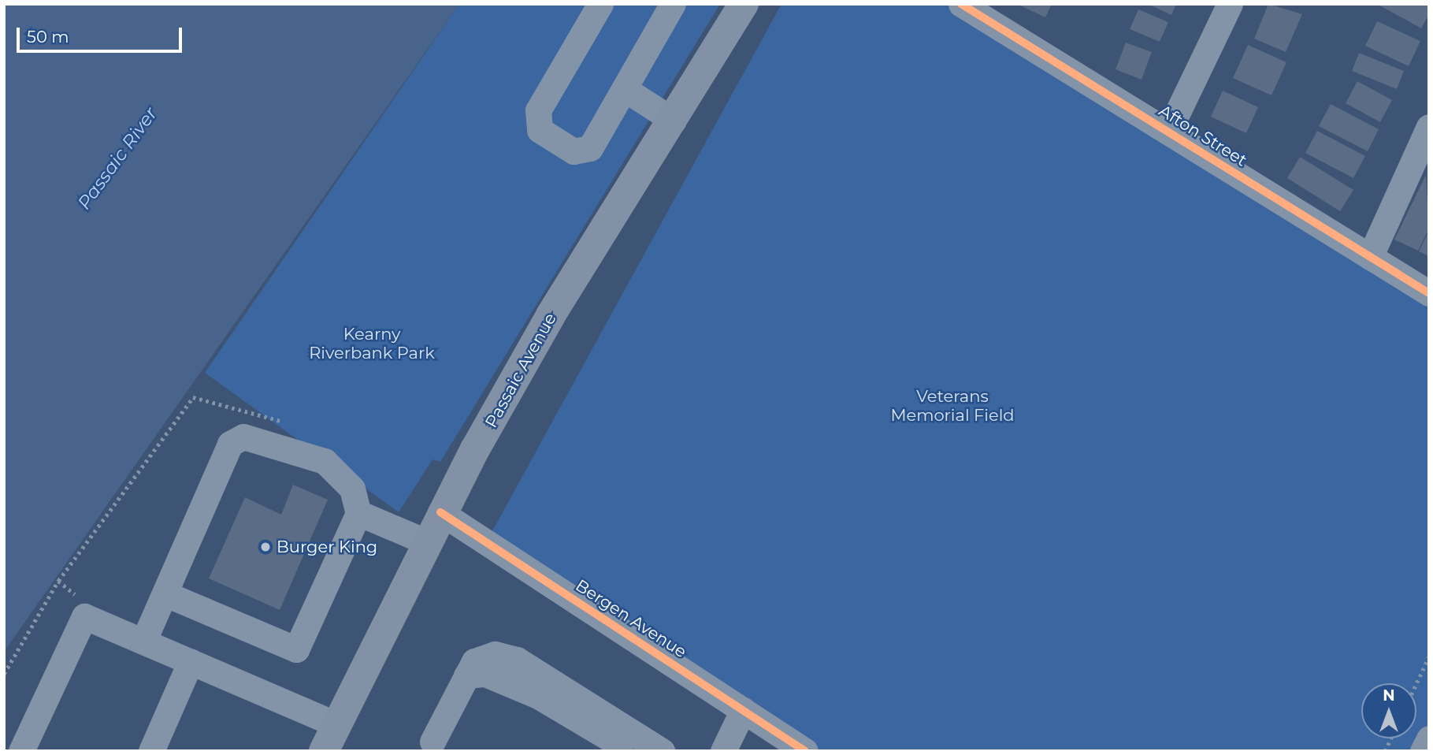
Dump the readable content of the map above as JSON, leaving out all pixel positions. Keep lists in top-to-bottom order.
{
  "streets": {
    "main road": ["Passaic Avenue"],
    "street": ["Afton Street", "Bergen Avenue"]
  },
  "crossings": [
    ["Passaic Avenue", "Bergen Avenue"]
  ],
  "water": ["Passaic River"],
  "parks": ["Kearny Riverbank Park", "Veterans Memorial Field"],
  "places": ["Burger King"],
  "scale_bar": "50 m",
  "north": "top"
}
